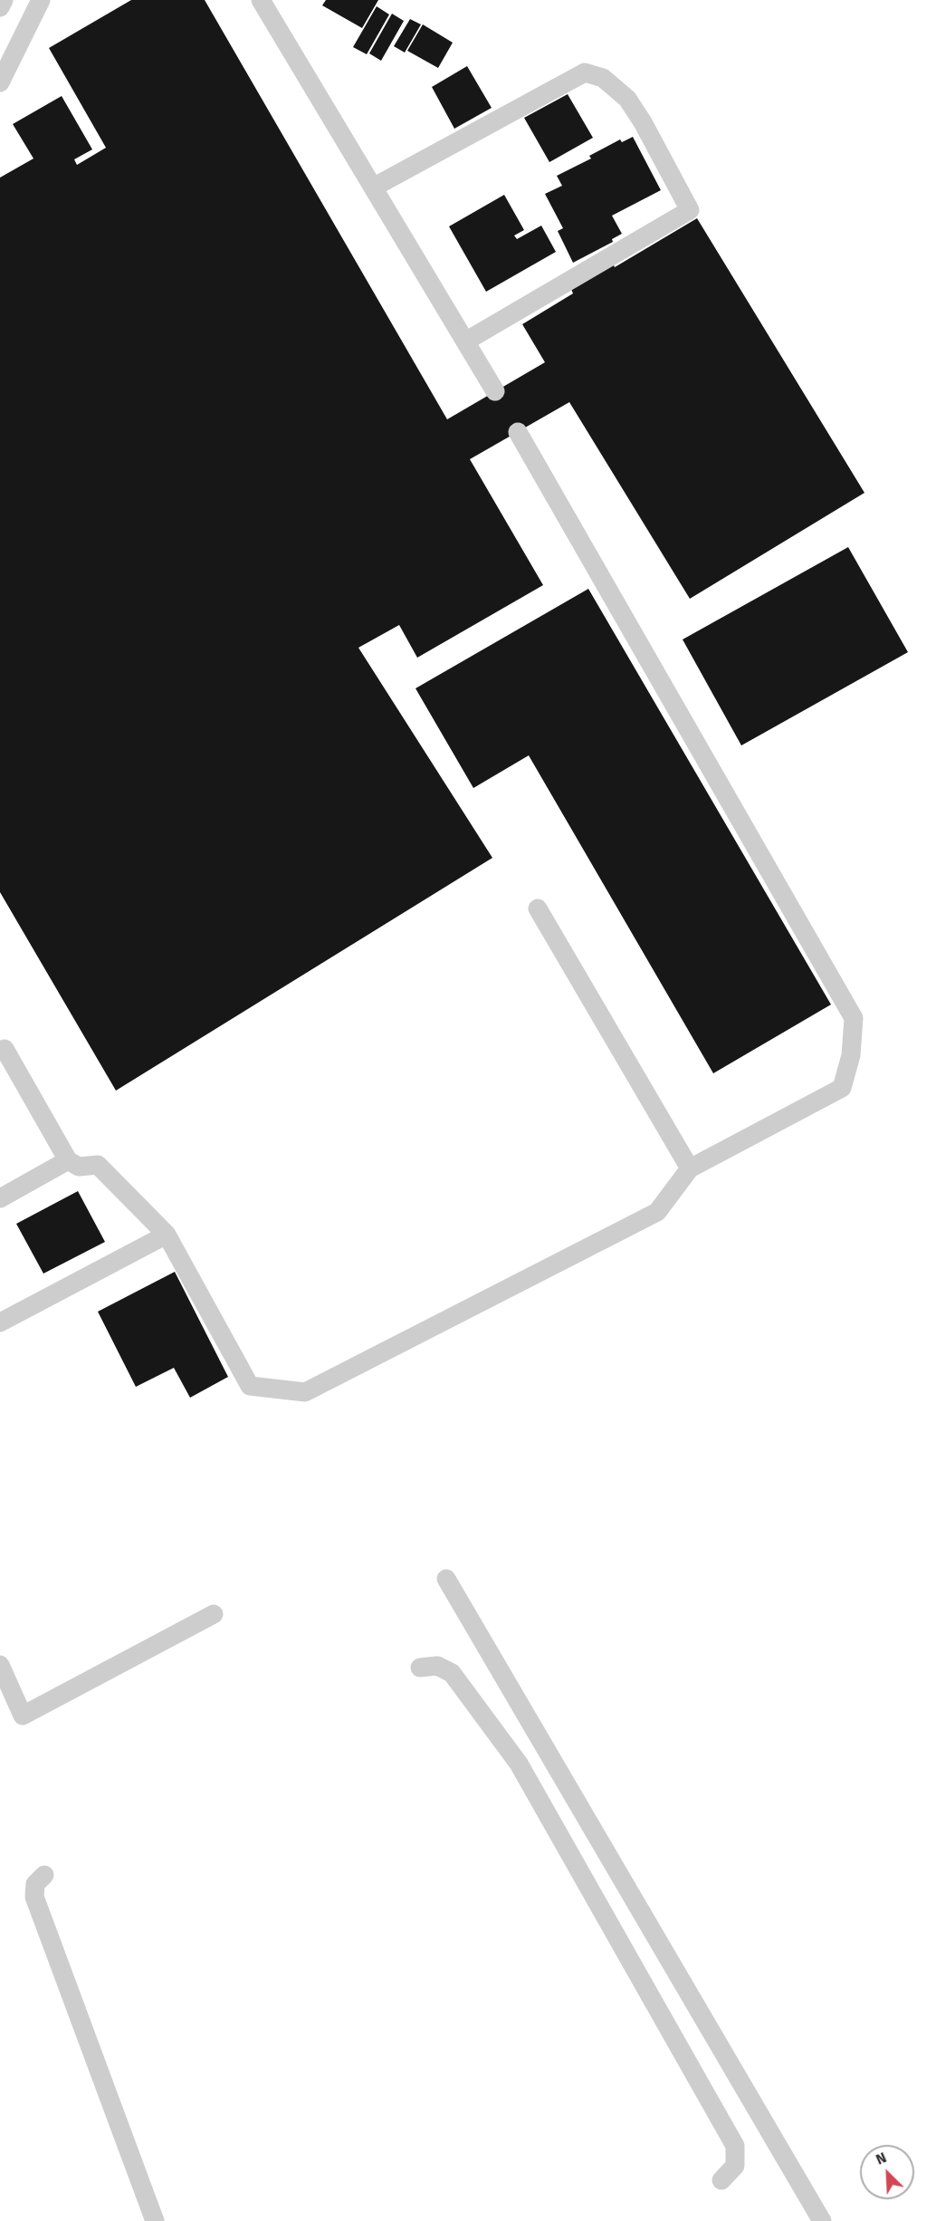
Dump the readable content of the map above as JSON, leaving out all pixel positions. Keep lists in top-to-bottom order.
{
  "north": "top left"
}
